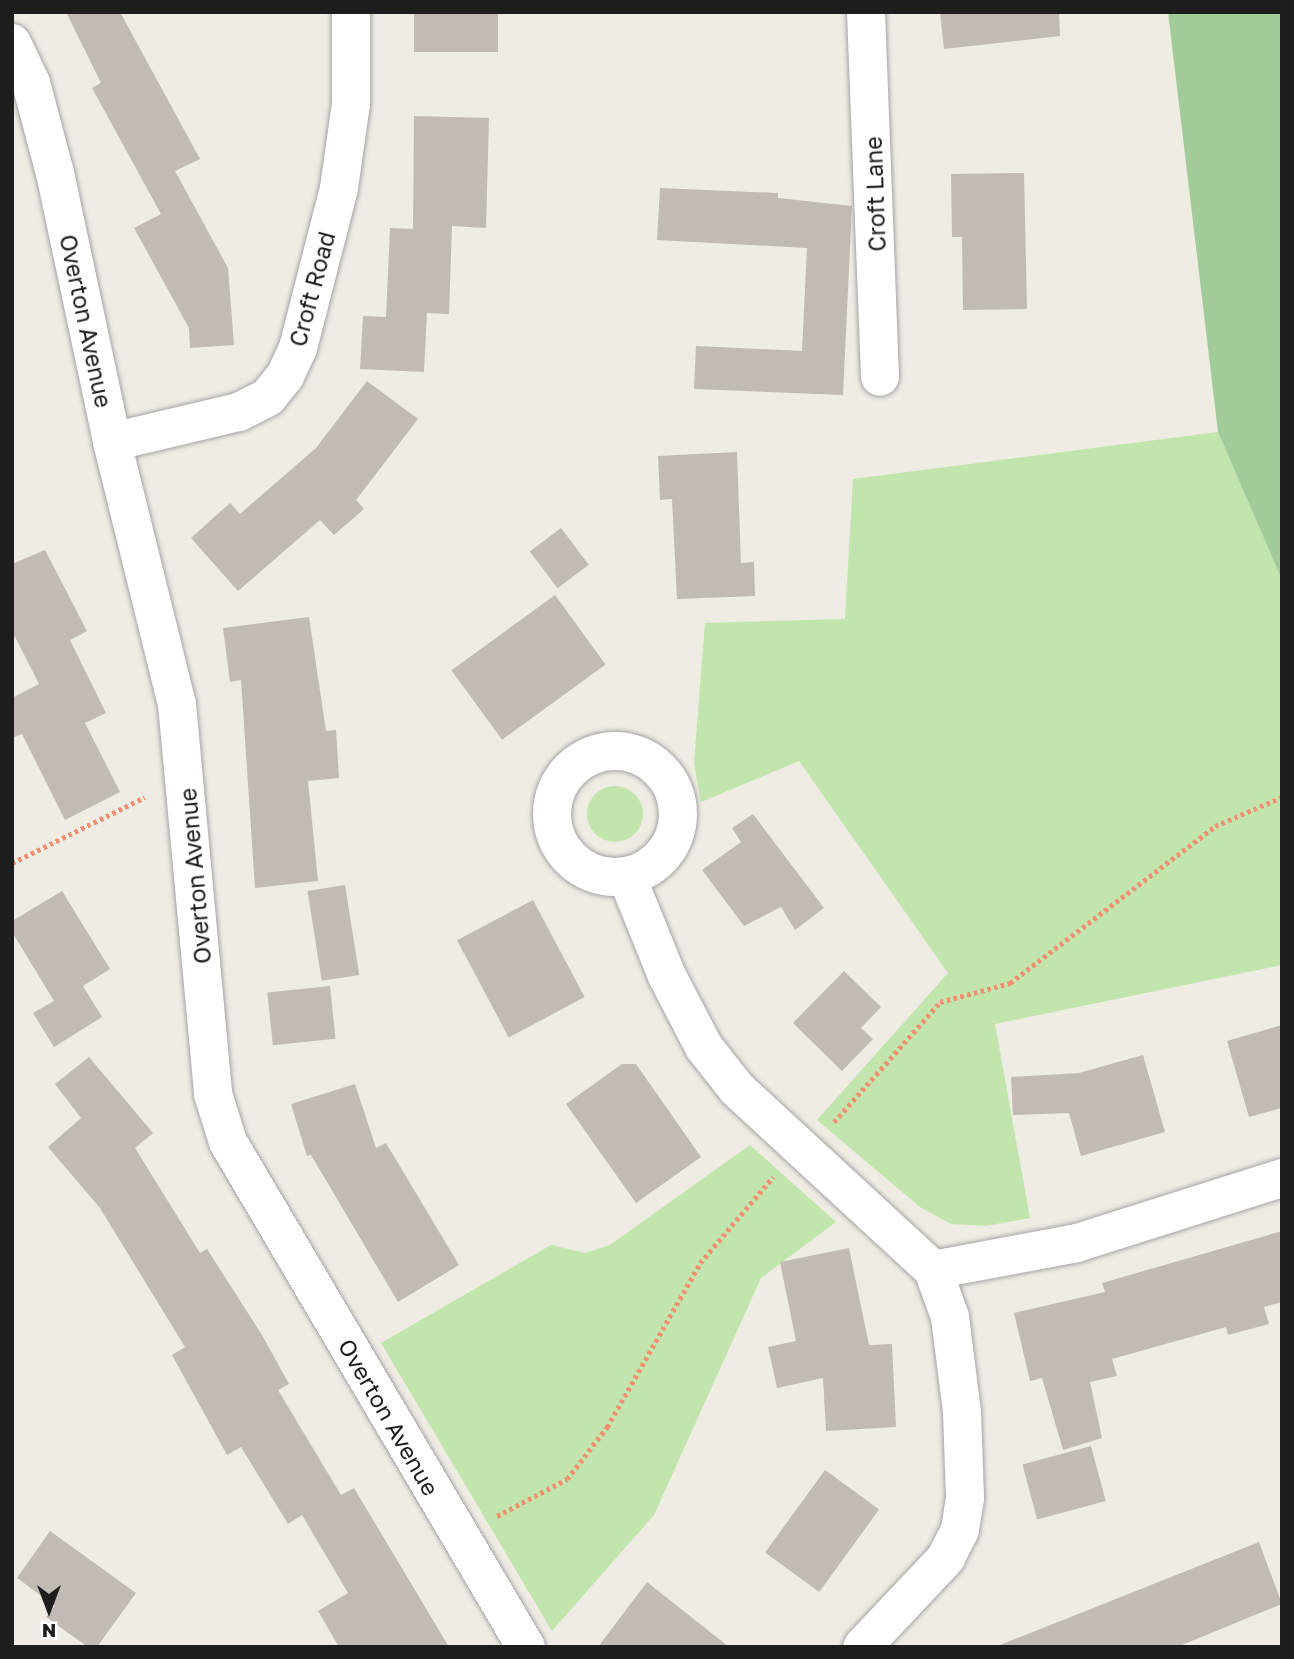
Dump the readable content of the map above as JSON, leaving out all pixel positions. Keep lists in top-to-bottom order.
{
  "streets": {
    "street": ["Croft Lane", "Croft Road", "Overton Avenue"]
  },
  "crossings": [
    ["Croft Road", "Overton Avenue"]
  ],
  "north": "bottom"
}
